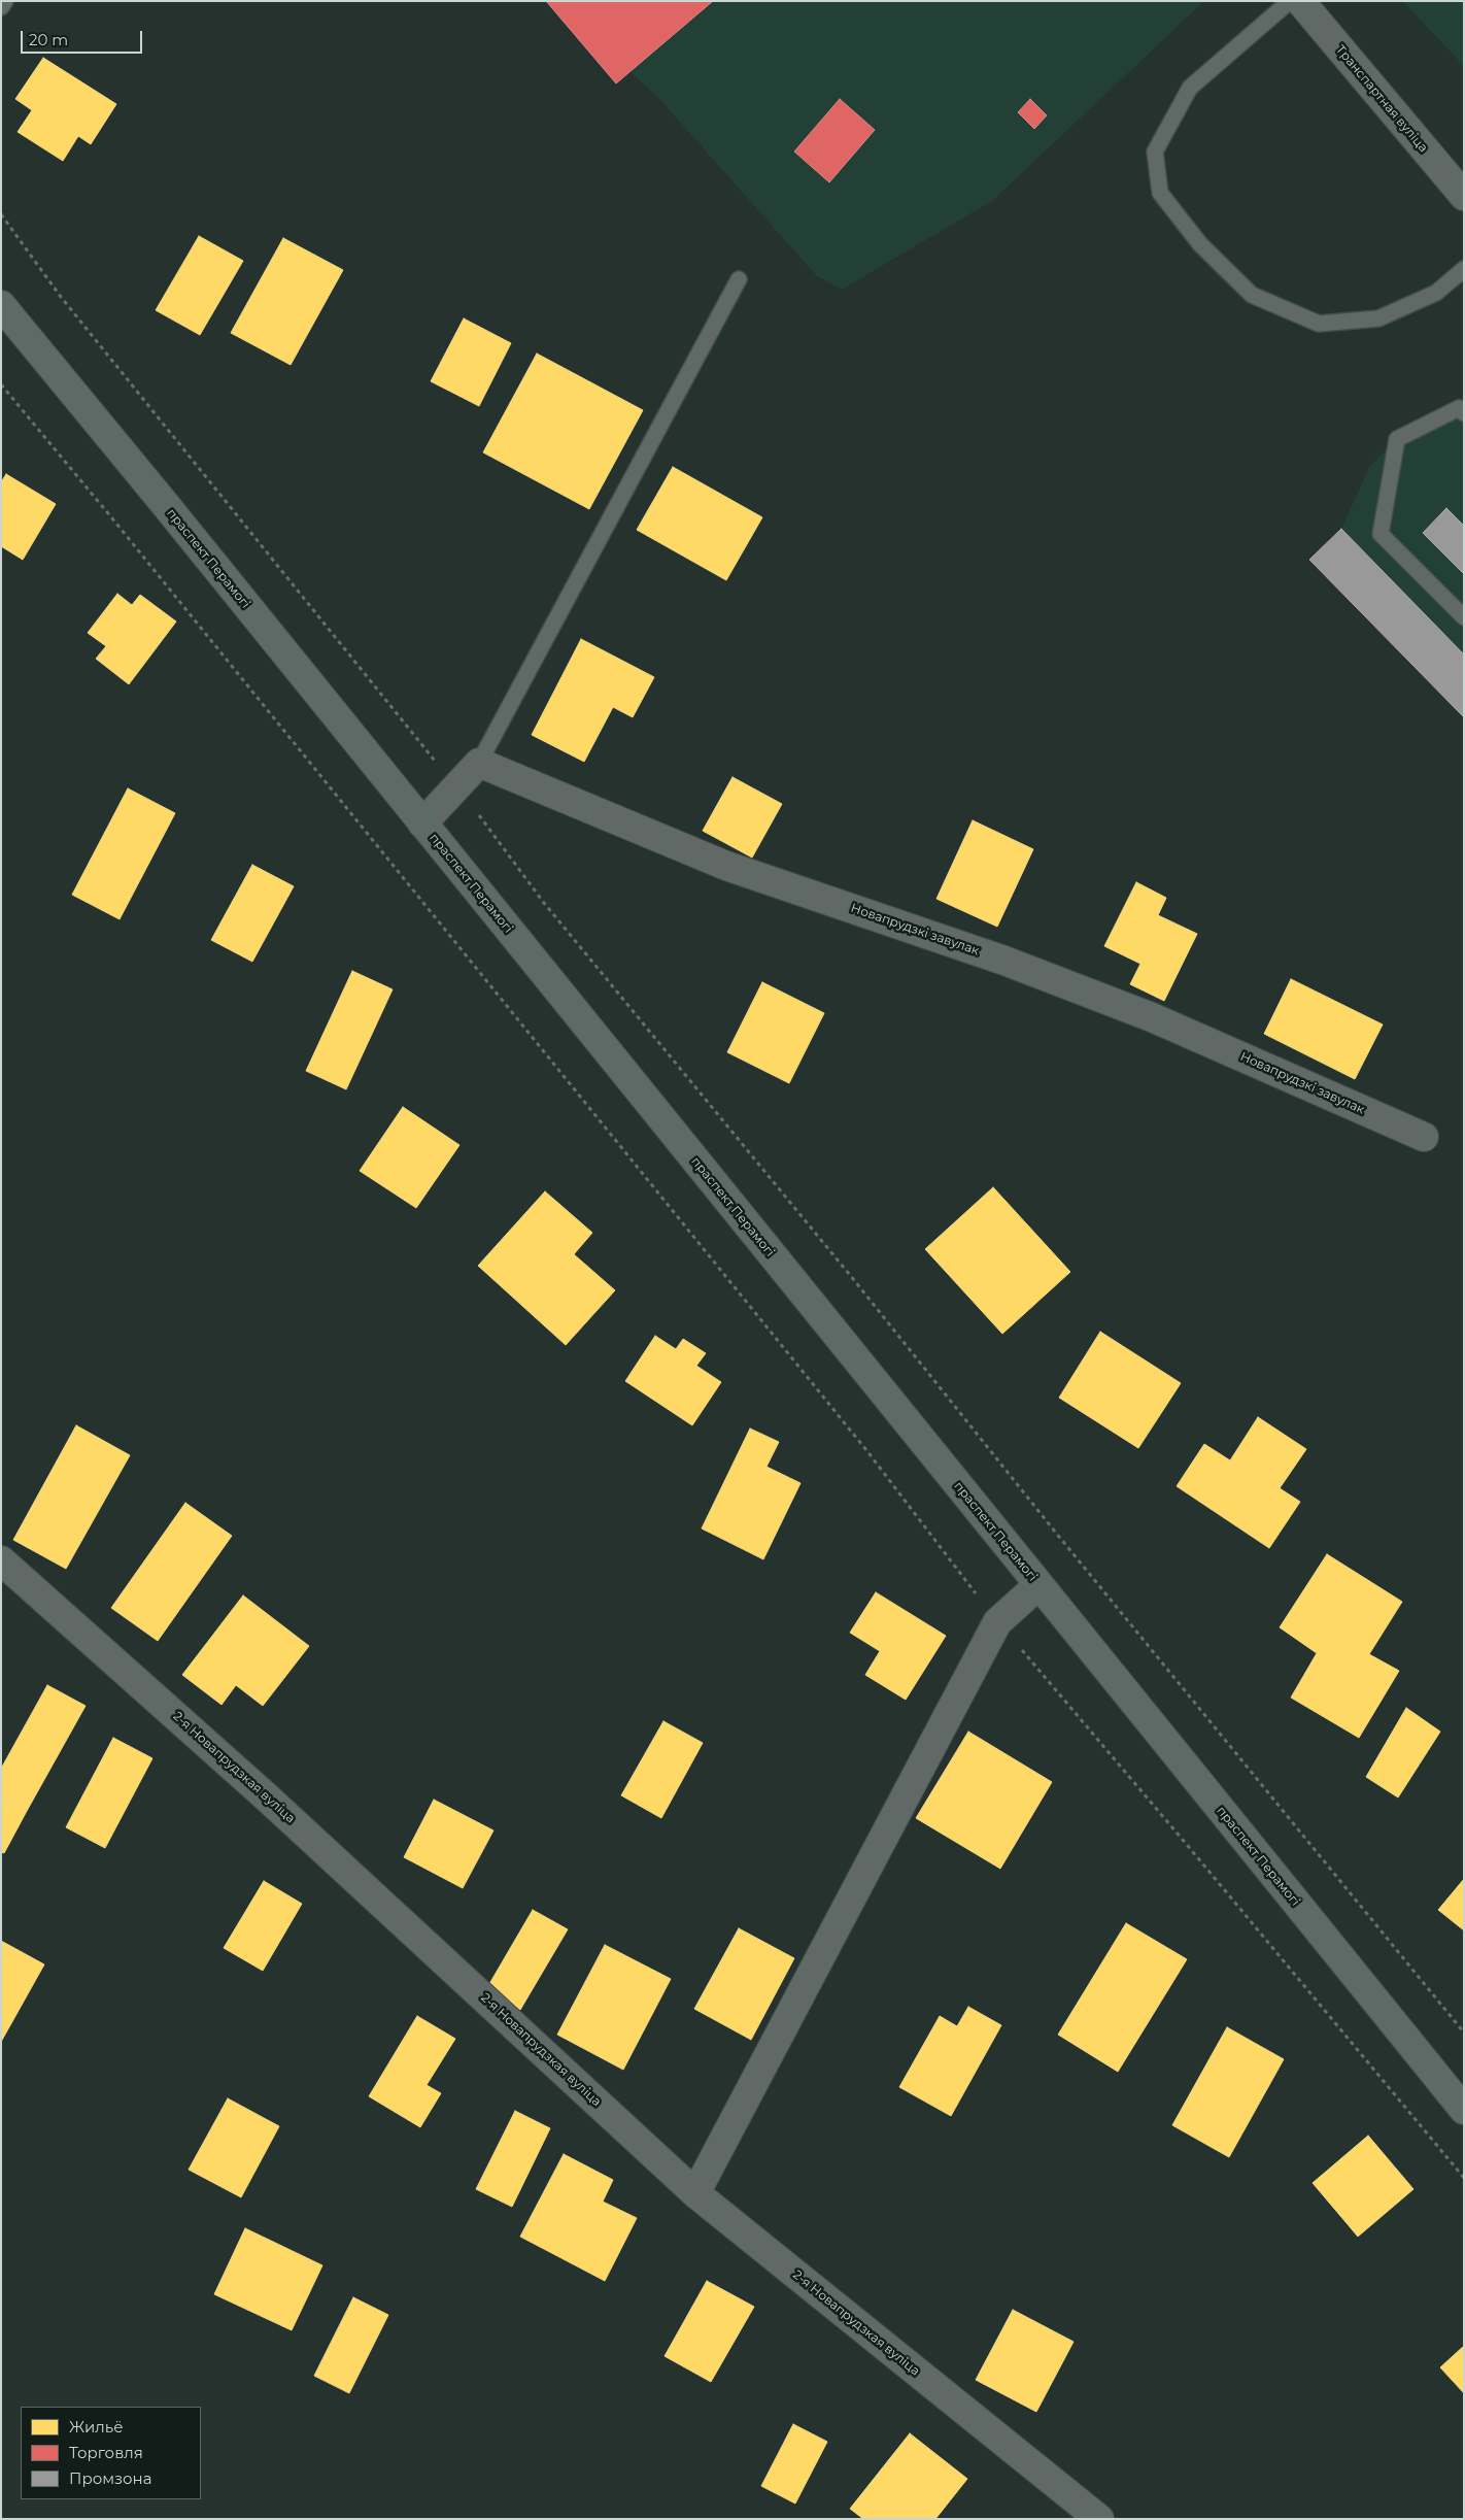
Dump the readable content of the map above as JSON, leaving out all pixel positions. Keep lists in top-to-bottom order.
{
  "streets": {
    "main road": ["праспект Перамогі"],
    "street": ["Транспартная вуліца", "Новапрудзкі завулак", "2-я Новапрудзкая вуліца"]
  },
  "legend": ["Жильё", "Торговля", "Промзона"],
  "scale_bar": "20 m"
}
